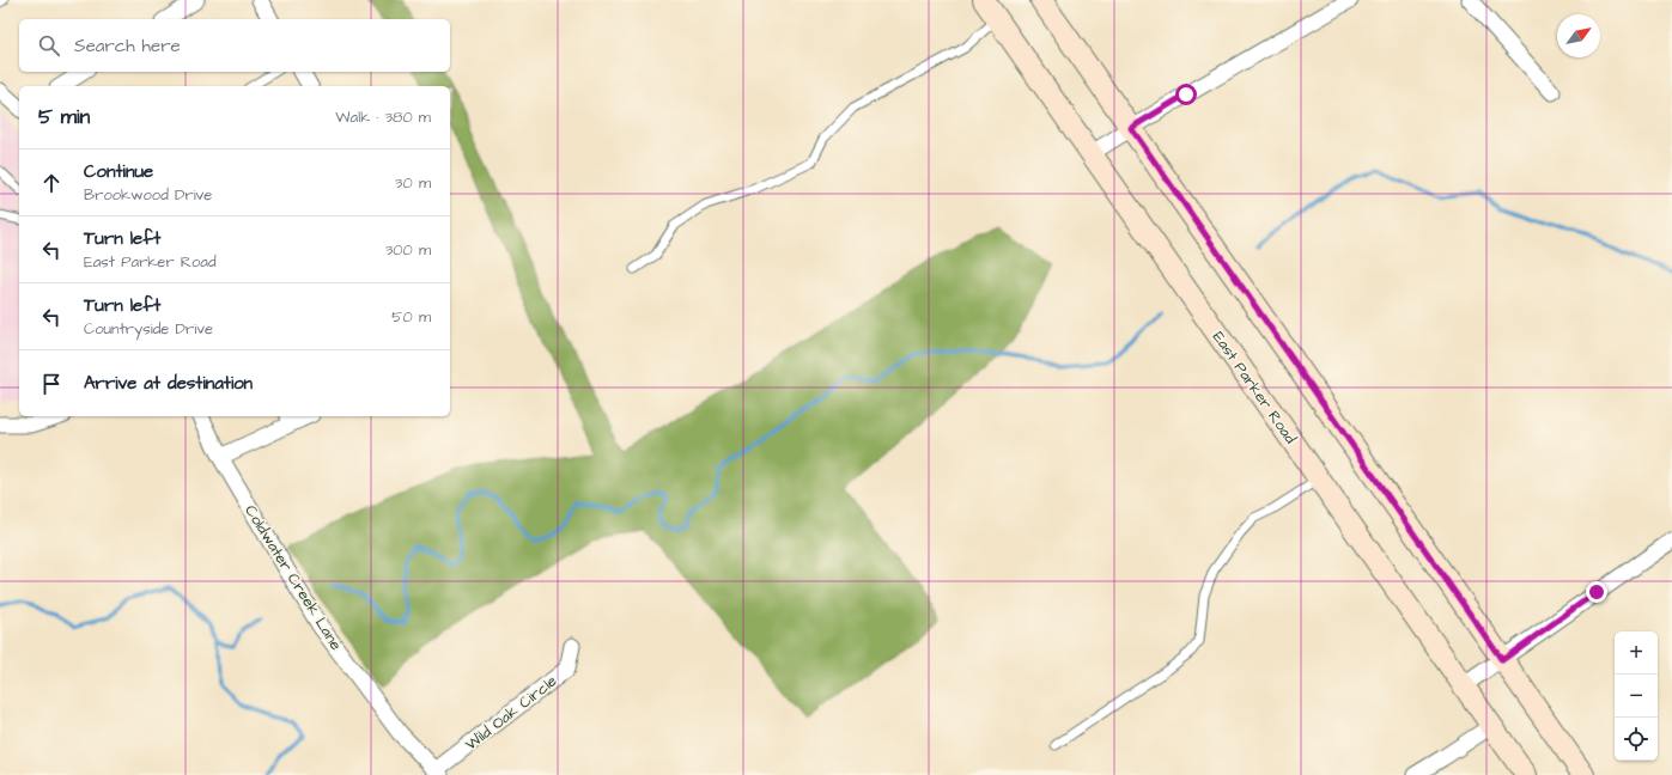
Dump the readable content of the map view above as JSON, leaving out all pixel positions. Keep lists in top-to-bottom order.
{
  "streets": {
    "main road": ["East Parker Road"],
    "street": ["Coldwater Creek Lane", "Wild Oak Circle"]
  },
  "crossings": [
    ["Coldwater Creek Lane", "Wild Oak Circle"]
  ],
  "north": "top right",
  "page": {
    "search": "Search here",
    "heading": ["5 min", "Walk · 380 m"],
    "list": [
      ["Continue", "Brookwood Drive", "30 m"],
      ["Turn left", "East Parker Road", "300 m"],
      ["Turn left", "Countryside Drive", "50 m"],
      "Arrive at destination"
    ],
    "map_buttons": ["+", "−"]
  }
}
